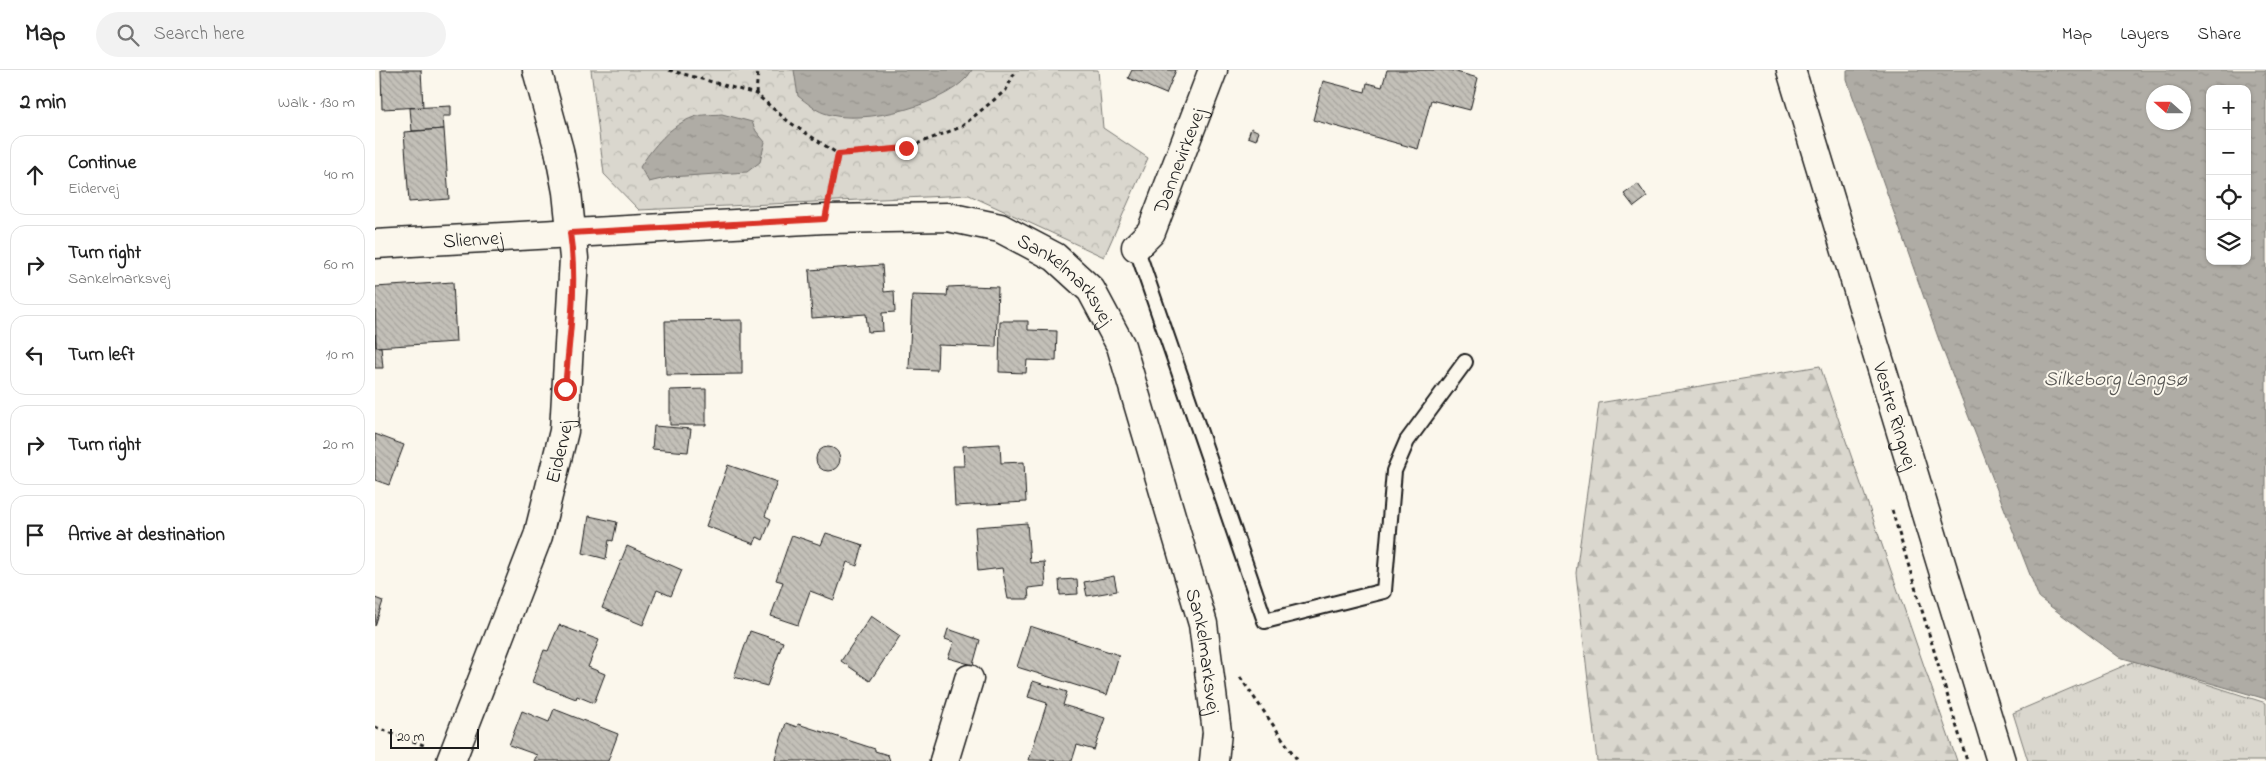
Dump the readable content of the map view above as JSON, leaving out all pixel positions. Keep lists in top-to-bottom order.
{
  "streets": {
    "street": [
      "Dannevirkevej",
      "Slienvej",
      "Sankelmarksvej",
      "Vestre Ringvej",
      "Eidervej"
    ]
  },
  "crossings": [
    ["Slienvej", "Sankelmarksvej"],
    ["Slienvej", "Eidervej"],
    ["Sankelmarksvej", "Eidervej"]
  ],
  "water": ["Silkeborg Langsø"],
  "scale_bar": "20 m",
  "north": "left",
  "page": {
    "header": "Map",
    "search": "Search here",
    "nav": ["Map", "Layers", "Share"],
    "heading": ["2 min", "Walk · 130 m"],
    "map_buttons": ["+", "−"],
    "list": [
      ["Continue", "Eidervej", "40 m"],
      ["Turn right", "Sankelmarksvej", "60 m"],
      ["Turn left", "10 m"],
      ["Turn right", "20 m"],
      "Arrive at destination"
    ],
    "scale": "20 m"
  }
}
